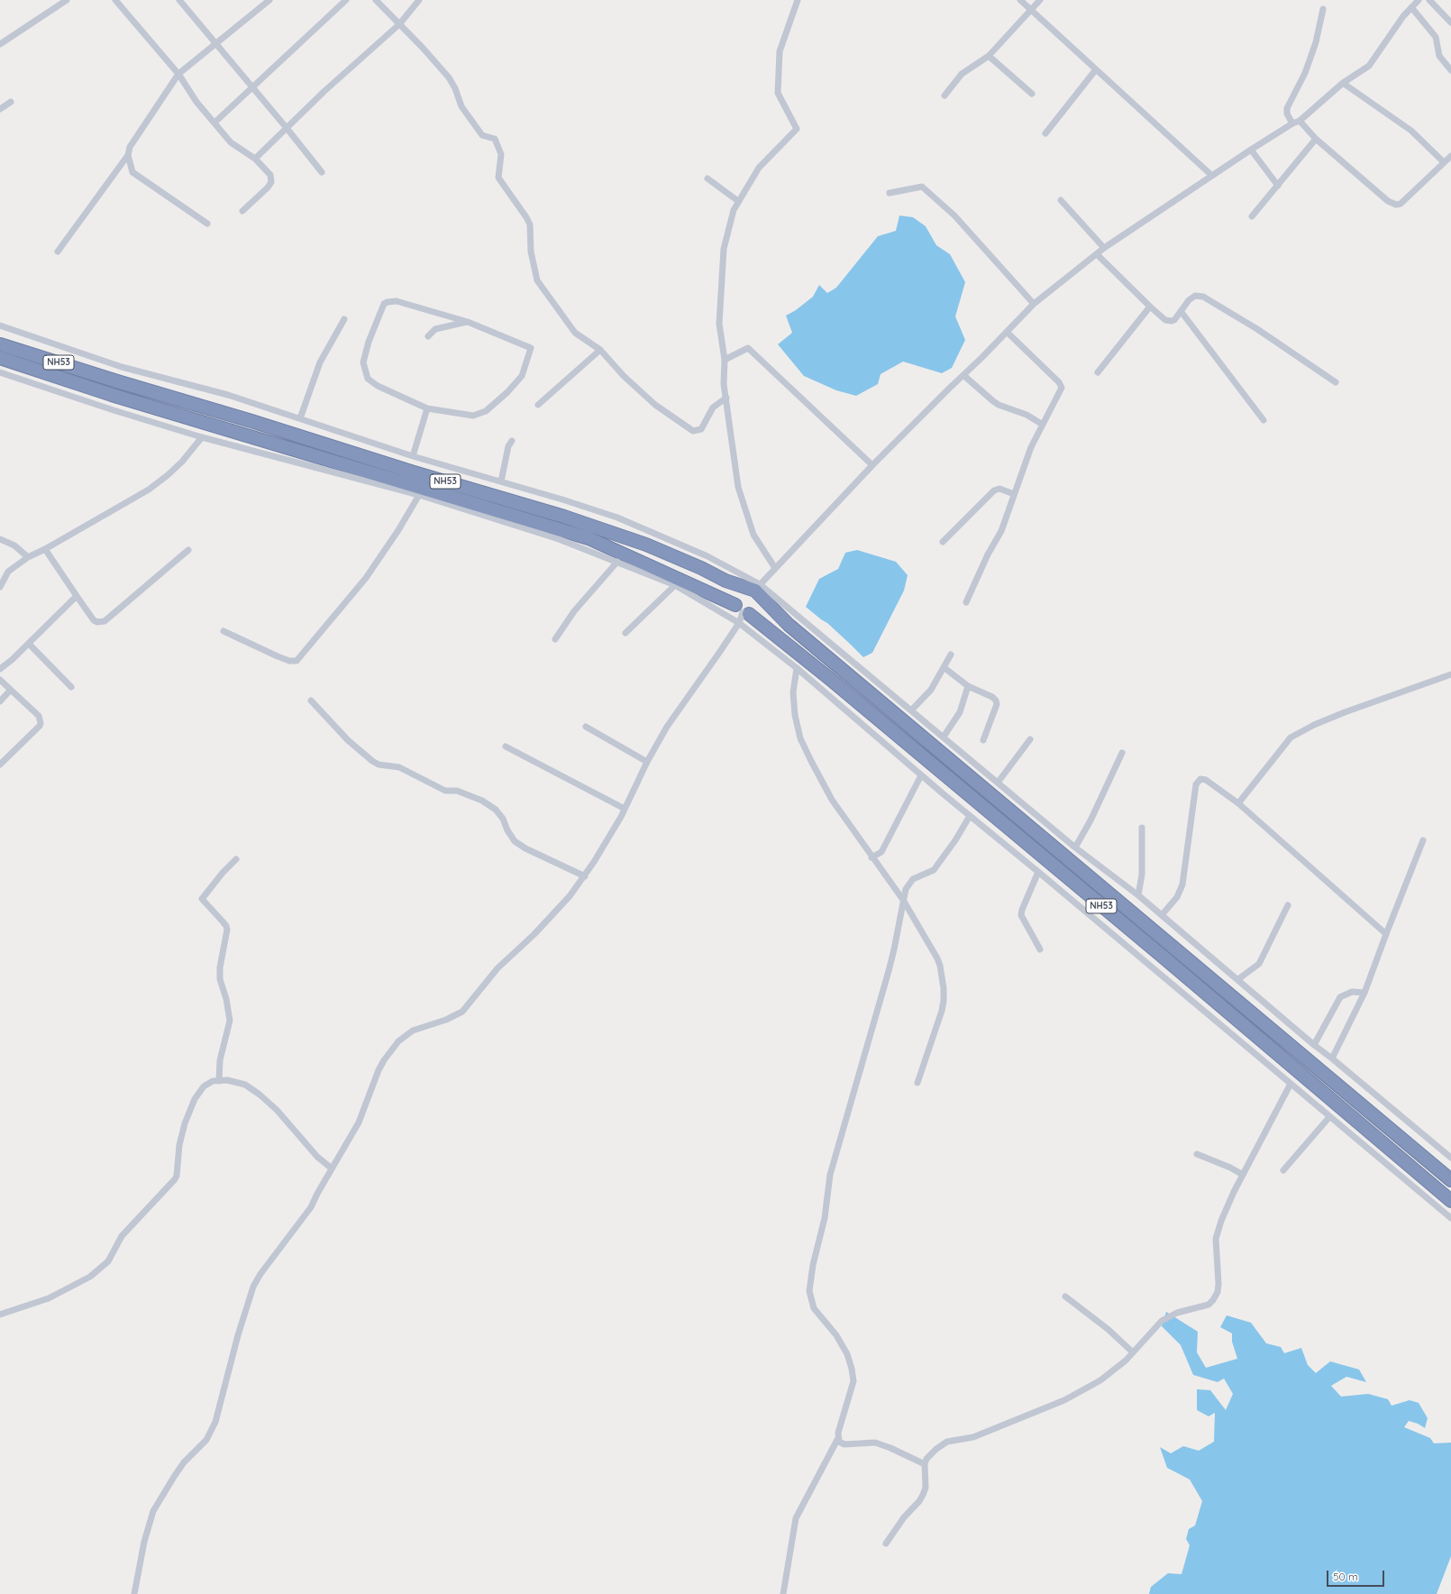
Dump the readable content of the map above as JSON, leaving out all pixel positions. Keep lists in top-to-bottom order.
{
  "streets": {
    "highway": ["NH53"]
  },
  "scale_bar": "50 m"
}
